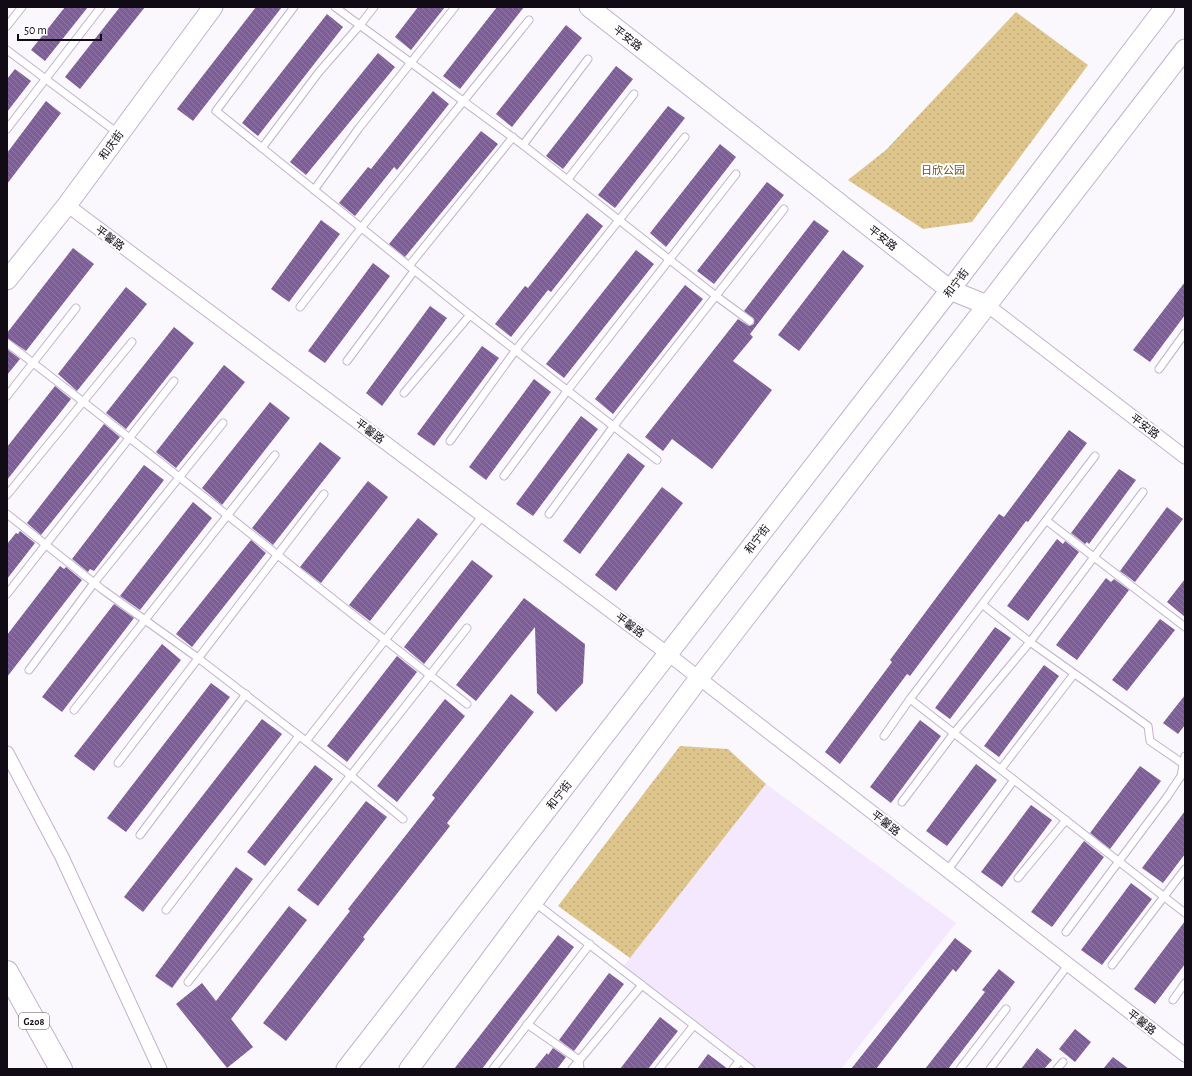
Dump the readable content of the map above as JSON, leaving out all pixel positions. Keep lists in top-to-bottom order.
{
  "streets": {
    "highway": ["G208"],
    "main road": ["平安路", "和庆街", "和宁街"],
    "street": ["平馨路"]
  },
  "crossings": [
    ["平安路", "和宁街"],
    ["和庆街", "平馨路"],
    ["平馨路", "和宁街"]
  ],
  "parks": ["日欣公园"],
  "scale_bar": "50 m"
}
